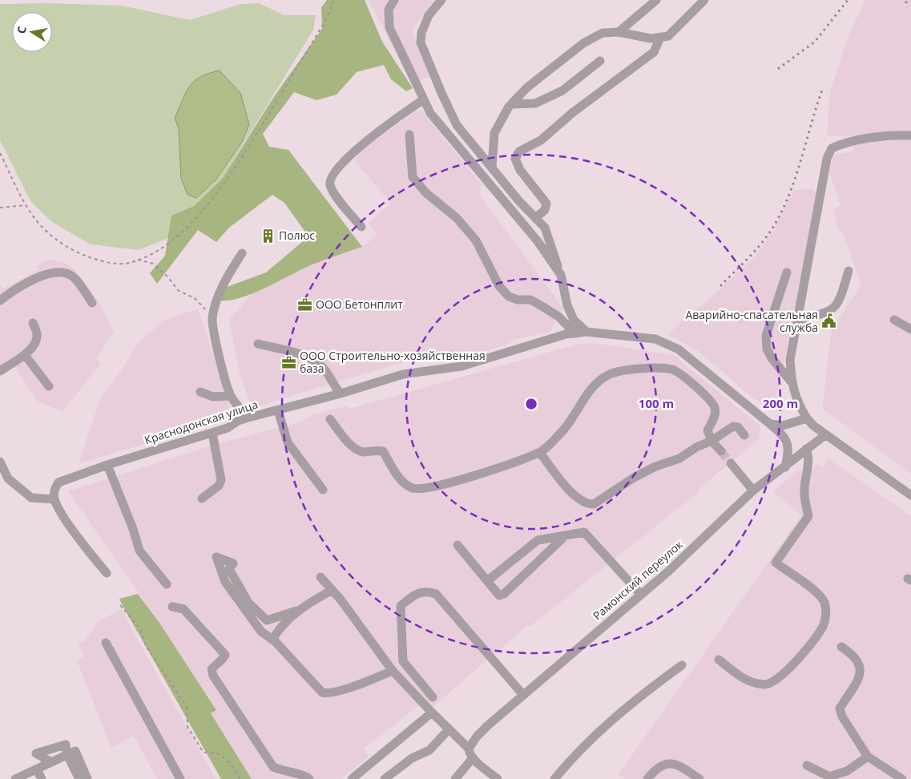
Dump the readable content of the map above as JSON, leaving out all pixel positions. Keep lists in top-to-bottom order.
{
  "streets": {
    "street": ["Краснодонская улица", "Рамонский переулок"]
  },
  "crossings": [
    ["Краснодонская улица", "Рамонский переулок"]
  ],
  "places": {
    "building": ["Полюс"],
    "office": ["ООО Бетонплит", "ООО Строительно-хозяйственная база"],
    "public building": ["Аварийно-спасательная служба"]
  },
  "north": "left",
  "rings": ["100 m", "200 m"]
}
